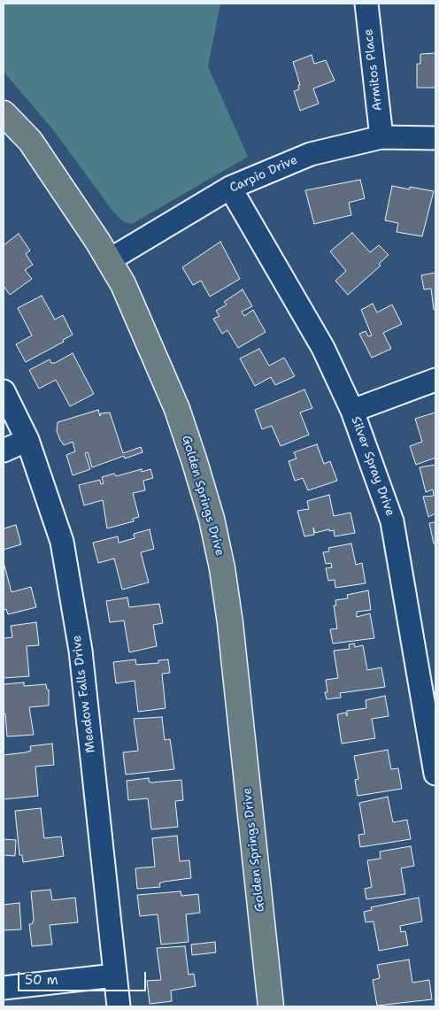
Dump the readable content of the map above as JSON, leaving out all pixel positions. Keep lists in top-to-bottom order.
{
  "streets": {
    "main road": ["Golden Springs Drive"],
    "street": [
      "Armitos Place",
      "Carpio Drive",
      "Silver Spray Drive",
      "Meadow Falls Drive"
    ]
  },
  "crossings": [
    ["Armitos Place", "Carpio Drive"],
    ["Carpio Drive", "Silver Spray Drive"],
    ["Carpio Drive", "Golden Springs Drive"]
  ],
  "scale_bar": "50 m"
}
